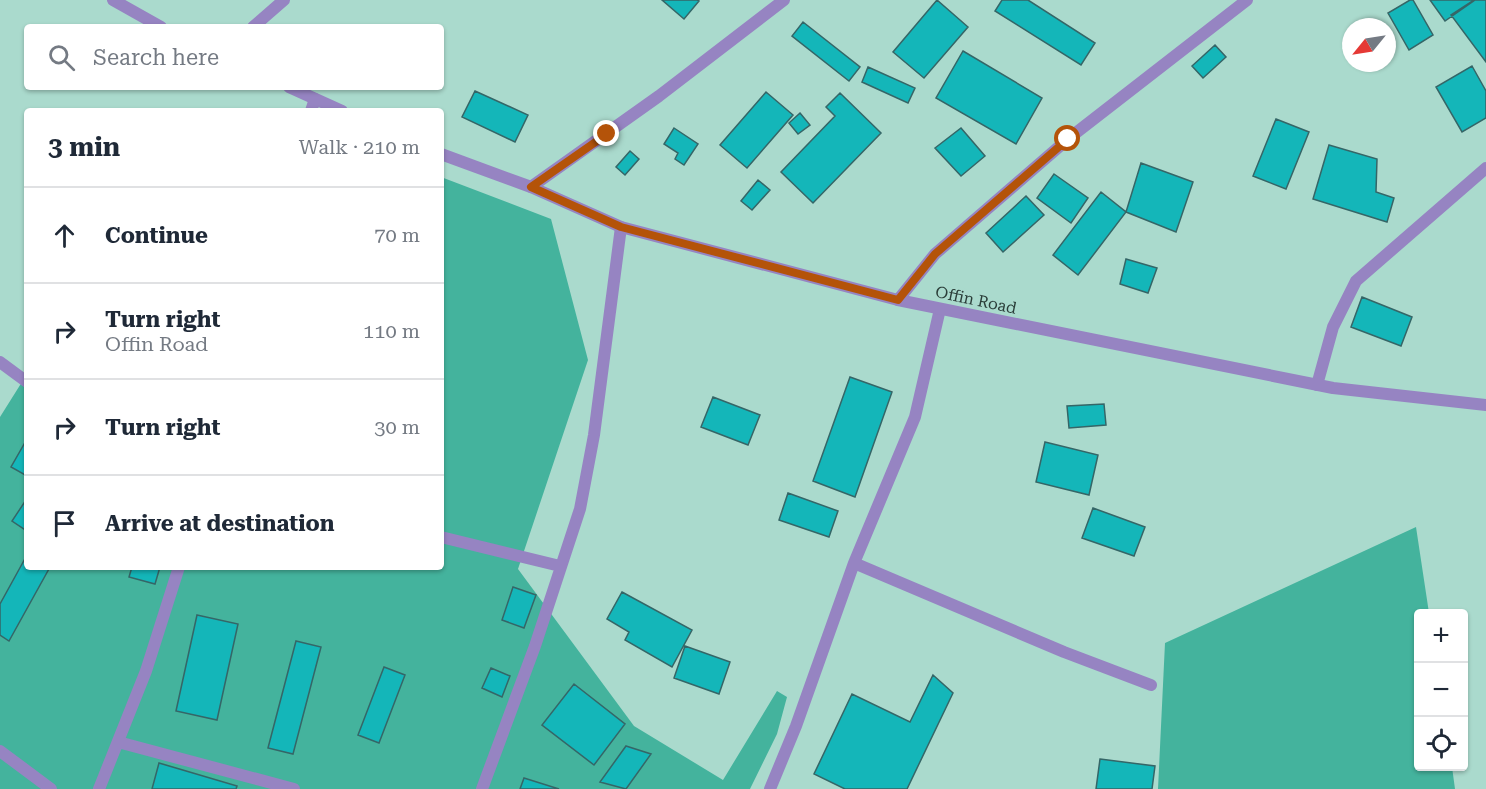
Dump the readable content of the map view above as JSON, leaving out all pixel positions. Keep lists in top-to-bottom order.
{
  "streets": {
    "street": ["Offin Road"]
  },
  "north": "bottom left",
  "page": {
    "search": "Search here",
    "heading": ["3 min", "Walk · 210 m"],
    "list": [
      ["Continue", "70 m"],
      ["Turn right", "Offin Road", "110 m"],
      ["Turn right", "30 m"],
      "Arrive at destination"
    ],
    "map_buttons": ["+", "−"]
  }
}
